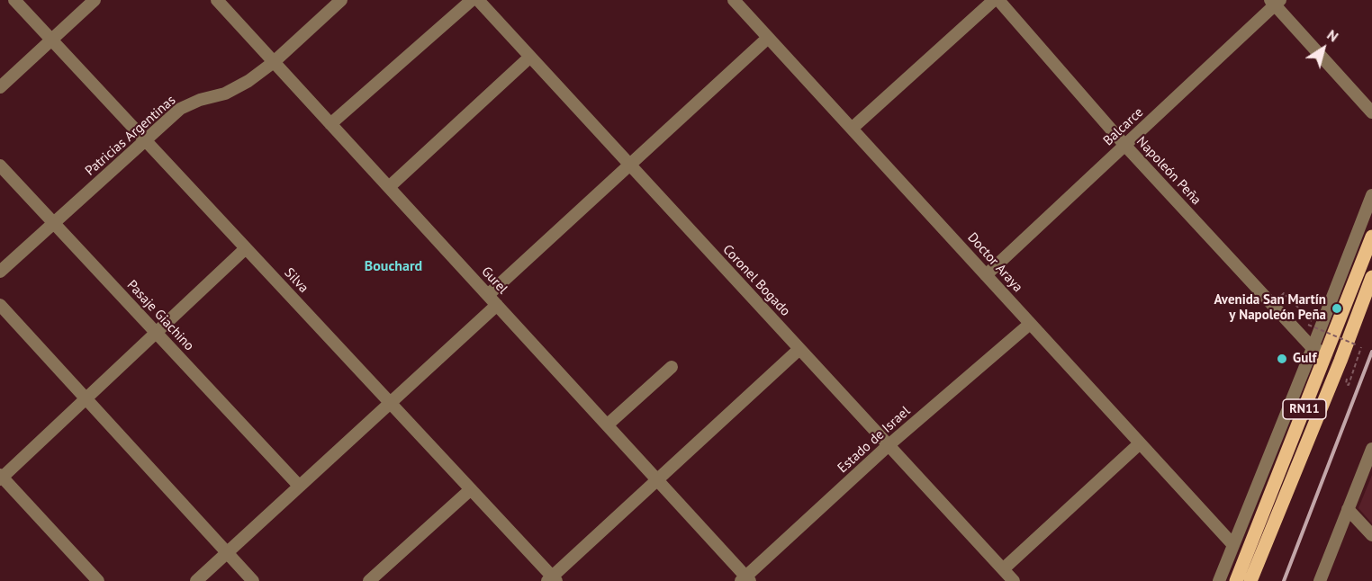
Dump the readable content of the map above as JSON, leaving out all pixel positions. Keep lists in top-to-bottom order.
{
  "streets": {
    "main road": ["RN11"],
    "street": [
      "Balcarce",
      "Patricias Argentinas",
      "Napoleón Peña",
      "Doctor Araya",
      "Silva",
      "Gurel",
      "Coronel Bogado",
      "Pasaje Giachino",
      "Estado de Israel"
    ]
  },
  "crossings": [
    ["Balcarce", "Napoleón Peña"],
    ["Balcarce", "Doctor Araya"],
    ["Patricias Argentinas", "Silva"],
    ["Patricias Argentinas", "Gurel"],
    ["Patricias Argentinas", "Pasaje Giachino"],
    ["Napoleón Peña", "RN11"],
    ["Doctor Araya", "Estado de Israel"],
    ["Gurel", "Estado de Israel"],
    ["Coronel Bogado", "Estado de Israel"]
  ],
  "districts": ["Bouchard"],
  "places": ["Avenida San Martín y Napoleón Peña", "Gulf"],
  "north": "top right"
}
